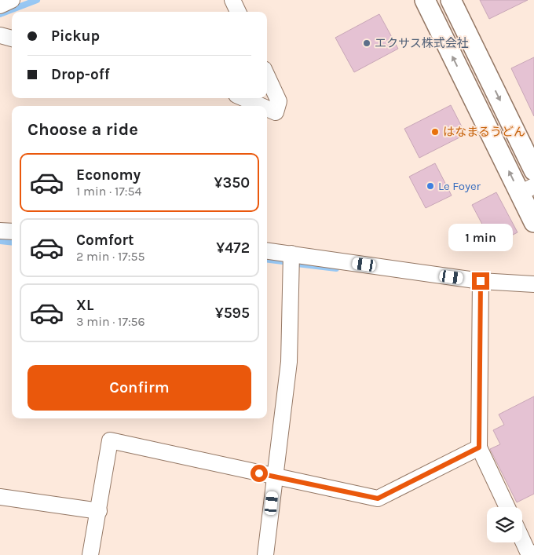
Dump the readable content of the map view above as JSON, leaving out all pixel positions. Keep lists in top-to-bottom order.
{
  "places": ["エクサス株式会社", "はなまるうどん", "Le Foyer"],
  "page": {
    "banner": ["Pickup", "Drop-off"],
    "heading": "Choose a ride",
    "list": [
      {
        "name": "Economy",
        "note": "1 min · 17:54",
        "value": "¥350"
      },
      {
        "name": "Comfort",
        "note": "2 min · 17:55",
        "value": "¥472"
      },
      {
        "name": "XL",
        "note": "3 min · 17:56",
        "value": "¥595"
      }
    ],
    "bubble": "1 min",
    "buttons": "Confirm"
  }
}
